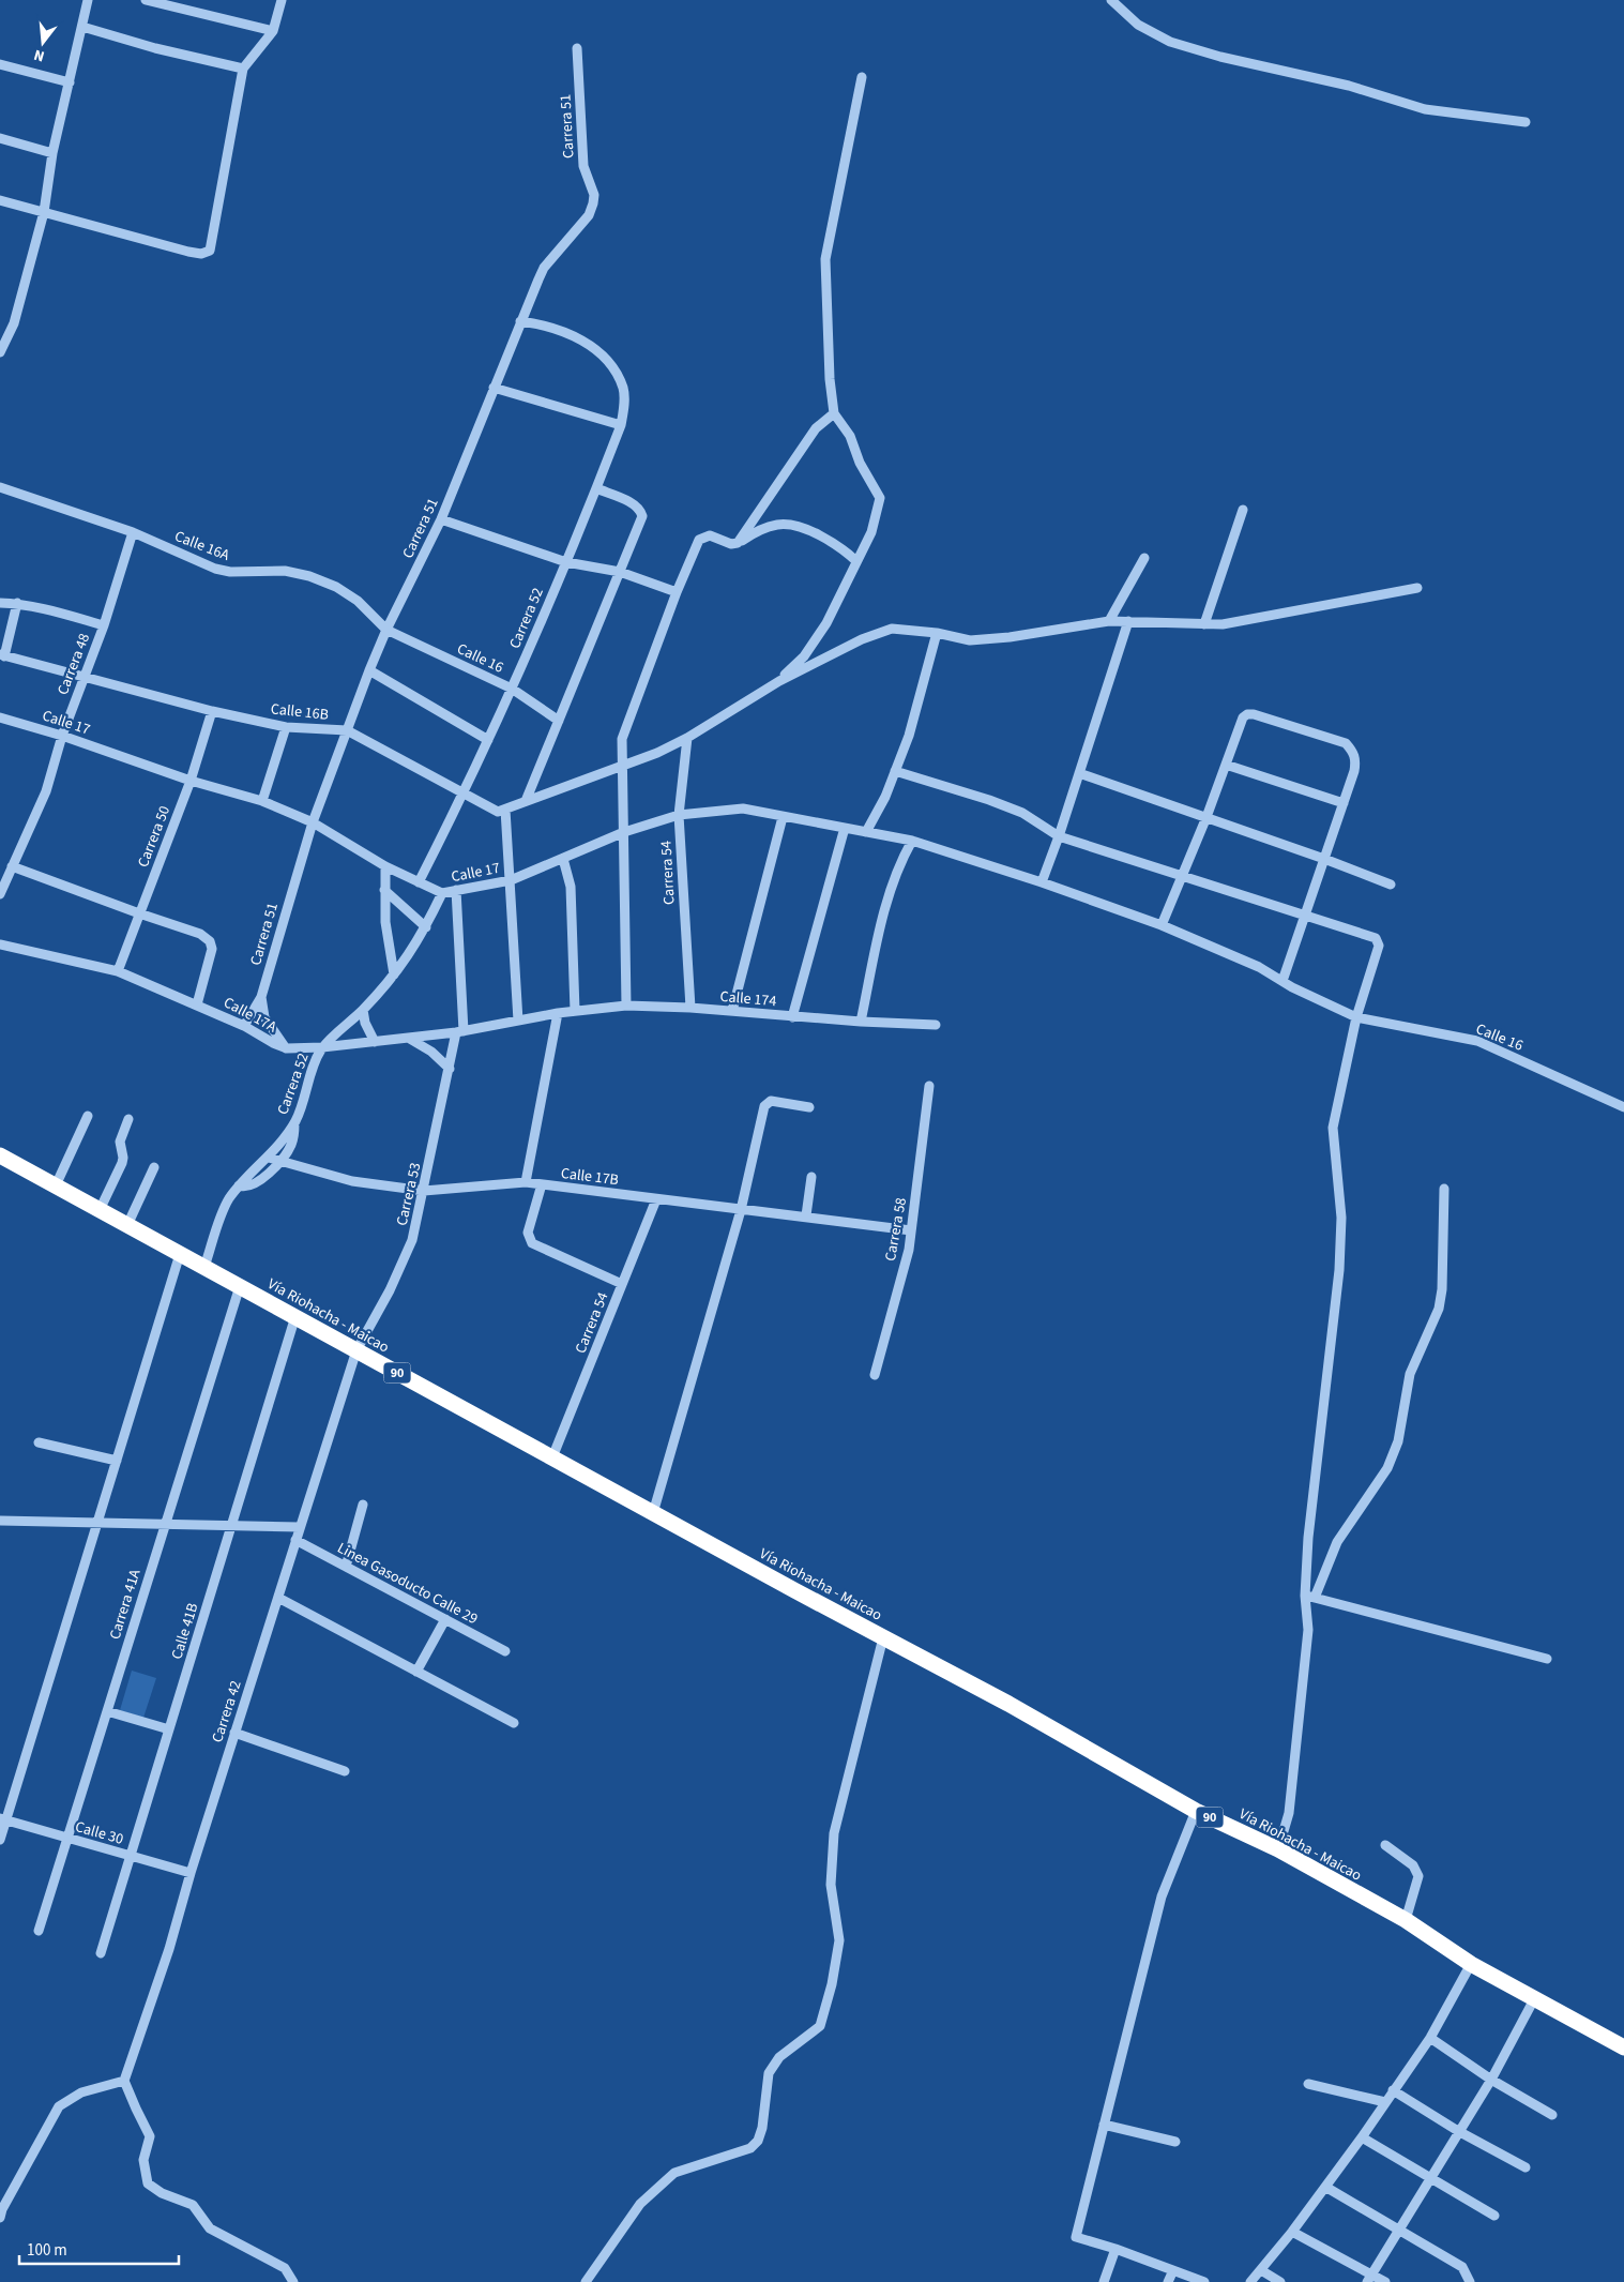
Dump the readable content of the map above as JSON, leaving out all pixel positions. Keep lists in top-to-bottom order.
{
  "streets": {
    "highway": ["Vía Riohacha - Maicao", "90"],
    "street": [
      "Carrera 51",
      "Calle 16A",
      "Carrera 52",
      "Calle 16",
      "Carrera 48",
      "Calle 16B",
      "Calle 17",
      "Carrera 50",
      "Carrera 54",
      "Calle 174",
      "Calle 17A",
      "Calle 17B",
      "Carrera 53",
      "Carrera 58",
      "Linea Gasoducto Calle 29",
      "Carrera 41A",
      "Calle 41B",
      "Carrera 42",
      "Calle 30"
    ]
  },
  "crossings": [
    ["Carrera 51", "Calle 16A"],
    ["Carrera 51", "Carrera 52"],
    ["Carrera 51", "Calle 16"],
    ["Carrera 51", "Calle 16B"],
    ["Carrera 51", "Calle 17"],
    ["Carrera 51", "Calle 17A"],
    ["Calle 16A", "Calle 16"],
    ["Calle 16A", "Carrera 48"],
    ["Carrera 52", "Calle 16"],
    ["Carrera 52", "Calle 16B"],
    ["Carrera 52", "Calle 17"],
    ["Carrera 52", "Calle 17A"],
    ["Carrera 52", "Calle 17B"],
    ["Carrera 52", "Vía Riohacha - Maicao"],
    ["Calle 16", "Calle 17"],
    ["Carrera 48", "Calle 16B"],
    ["Carrera 48", "Calle 17"],
    ["Calle 16B", "Carrera 50"],
    ["Calle 17", "Carrera 50"],
    ["Calle 17", "Carrera 54"],
    ["Calle 17", "Carrera 53"],
    ["Carrera 50", "Calle 17A"],
    ["Carrera 54", "Calle 174"],
    ["Carrera 54", "Calle 17B"],
    ["Carrera 54", "Vía Riohacha - Maicao"],
    ["Calle 174", "Calle 17A"],
    ["Calle 17A", "Carrera 53"],
    ["Calle 17B", "Carrera 53"],
    ["Calle 17B", "Carrera 58"],
    ["Carrera 53", "Vía Riohacha - Maicao"],
    ["Carrera 53", "Carrera 42"],
    ["Vía Riohacha - Maicao", "Carrera 41A"],
    ["Vía Riohacha - Maicao", "Calle 41B"],
    ["Vía Riohacha - Maicao", "Carrera 42"],
    ["Linea Gasoducto Calle 29", "Carrera 42"],
    ["Carrera 41A", "Calle 30"],
    ["Calle 41B", "Calle 30"],
    ["Carrera 42", "Calle 30"]
  ],
  "scale_bar": "100 m",
  "north": "bottom"
}
